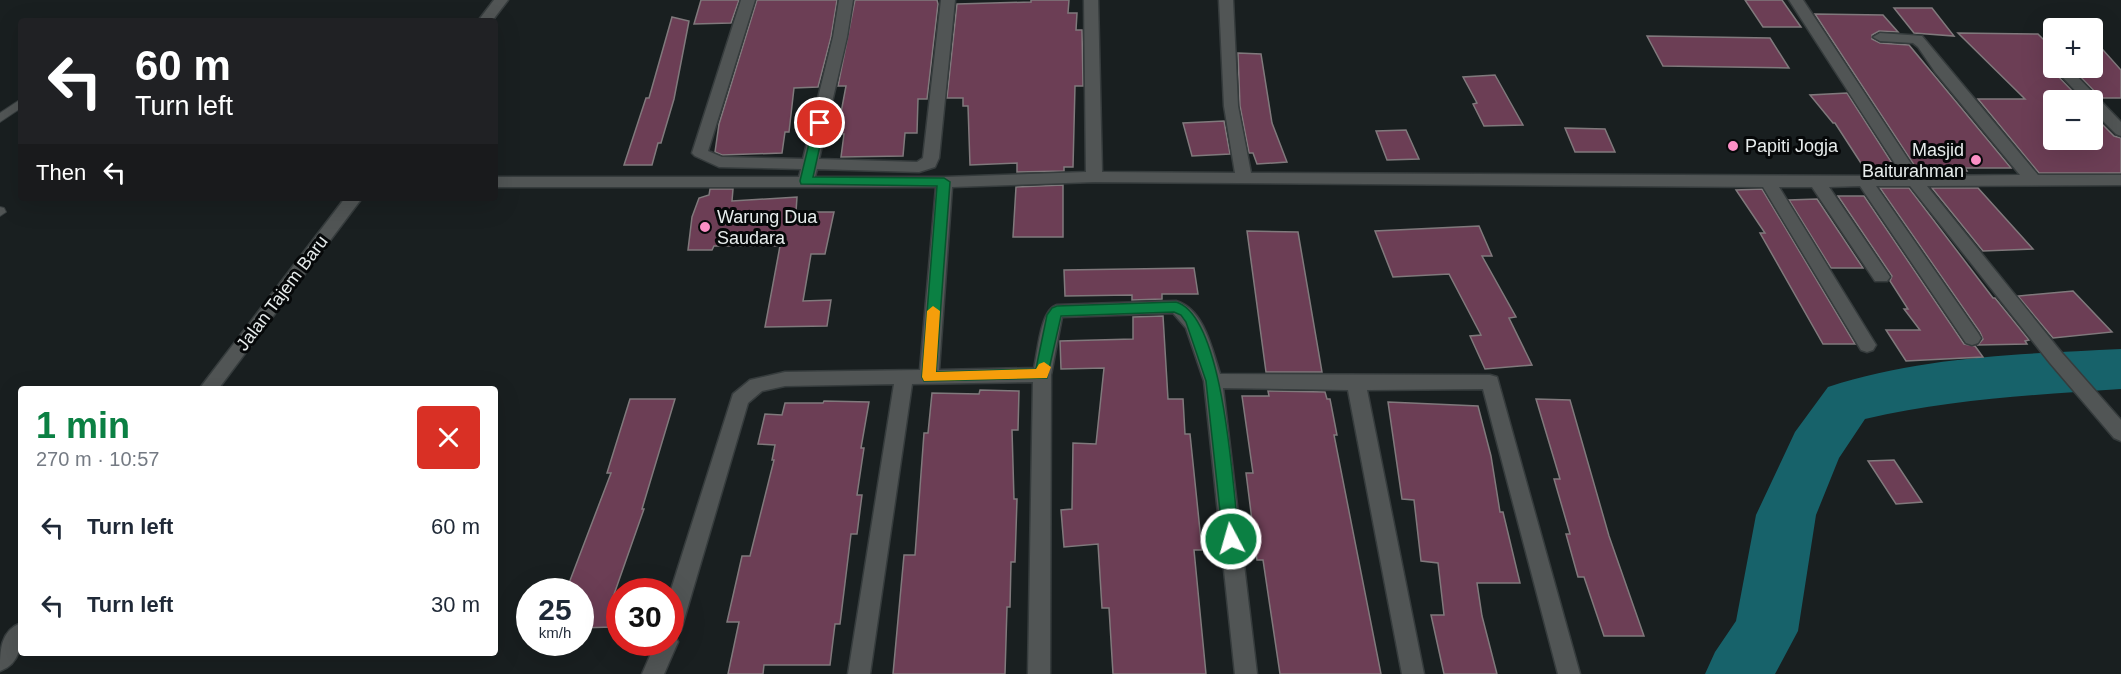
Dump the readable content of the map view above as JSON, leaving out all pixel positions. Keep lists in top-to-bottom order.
{
  "streets": {
    "street": ["Jalan Tajem Baru"]
  },
  "places": ["Papiti Jogja", "Masjid Baiturahman", "Warung Dua Saudara"],
  "page": {
    "map_buttons": ["+", "−"],
    "turn": ["60 m", "Turn left"],
    "then": "Then",
    "heading": ["1 min", "270 m · 10:57"],
    "list": [
      {
        "name": "Turn left",
        "value": "60 m"
      },
      {
        "name": "Turn left",
        "value": "30 m"
      }
    ],
    "speed": "25 km/h",
    "limit": "30"
  }
}
